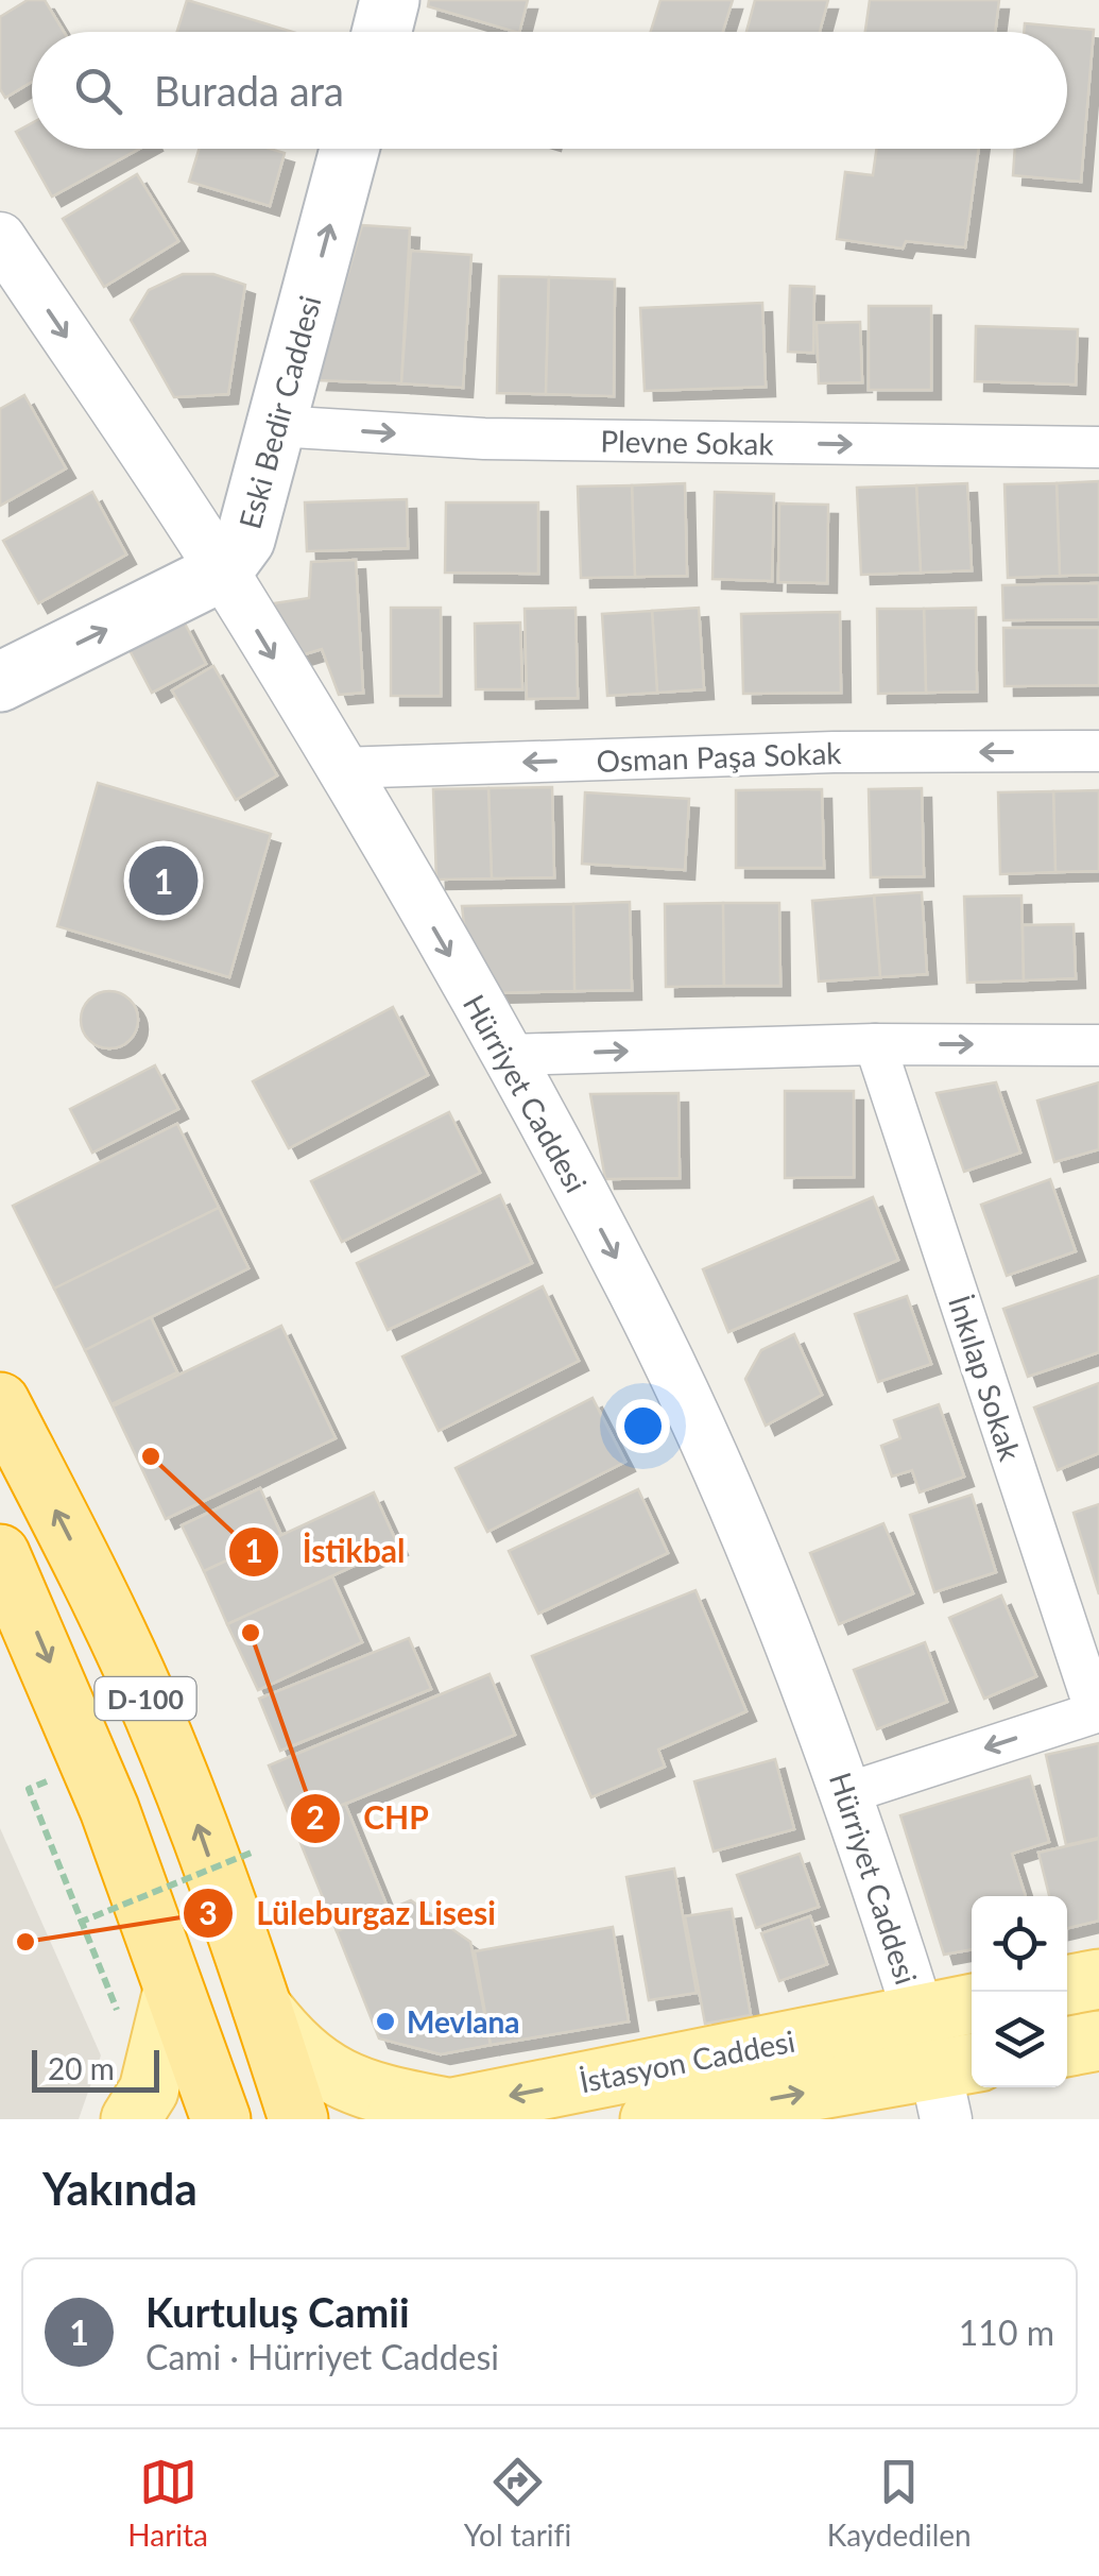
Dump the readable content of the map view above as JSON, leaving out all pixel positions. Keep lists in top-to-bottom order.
{
  "streets": {
    "highway": ["D-100"],
    "main road": ["Eski Bedir Caddesi", "İstasyon Caddesi"],
    "street": [
      "Plevne Sokak",
      "Osman Paşa Sokak",
      "Hürriyet Caddesi",
      "İnkılap Sokak"
    ]
  },
  "crossings": [
    ["Eski Bedir Caddesi", "Plevne Sokak"],
    ["Eski Bedir Caddesi", "Hürriyet Caddesi"],
    ["Osman Paşa Sokak", "Hürriyet Caddesi"],
    ["Hürriyet Caddesi", "İstasyon Caddesi"]
  ],
  "one_way": ["Eski Bedir Caddesi", "Plevne Sokak", "Hürriyet Caddesi"],
  "places": [
    "İstikbal",
    "CHP",
    "Lüleburgaz Lisesi",
    "Mevlana"
  ],
  "scale_bar": "20 m",
  "page": {
    "search": "Burada ara",
    "pins": "1",
    "scale": "20 m",
    "heading": "Yakında",
    "list": [
      {
        "mark": "1",
        "name": "Kurtuluş Camii",
        "note": "Cami · Hürriyet Caddesi",
        "value": "110 m"
      }
    ],
    "nav": ["Harita", "Yol tarifi", "Kaydedilen"]
  }
}
